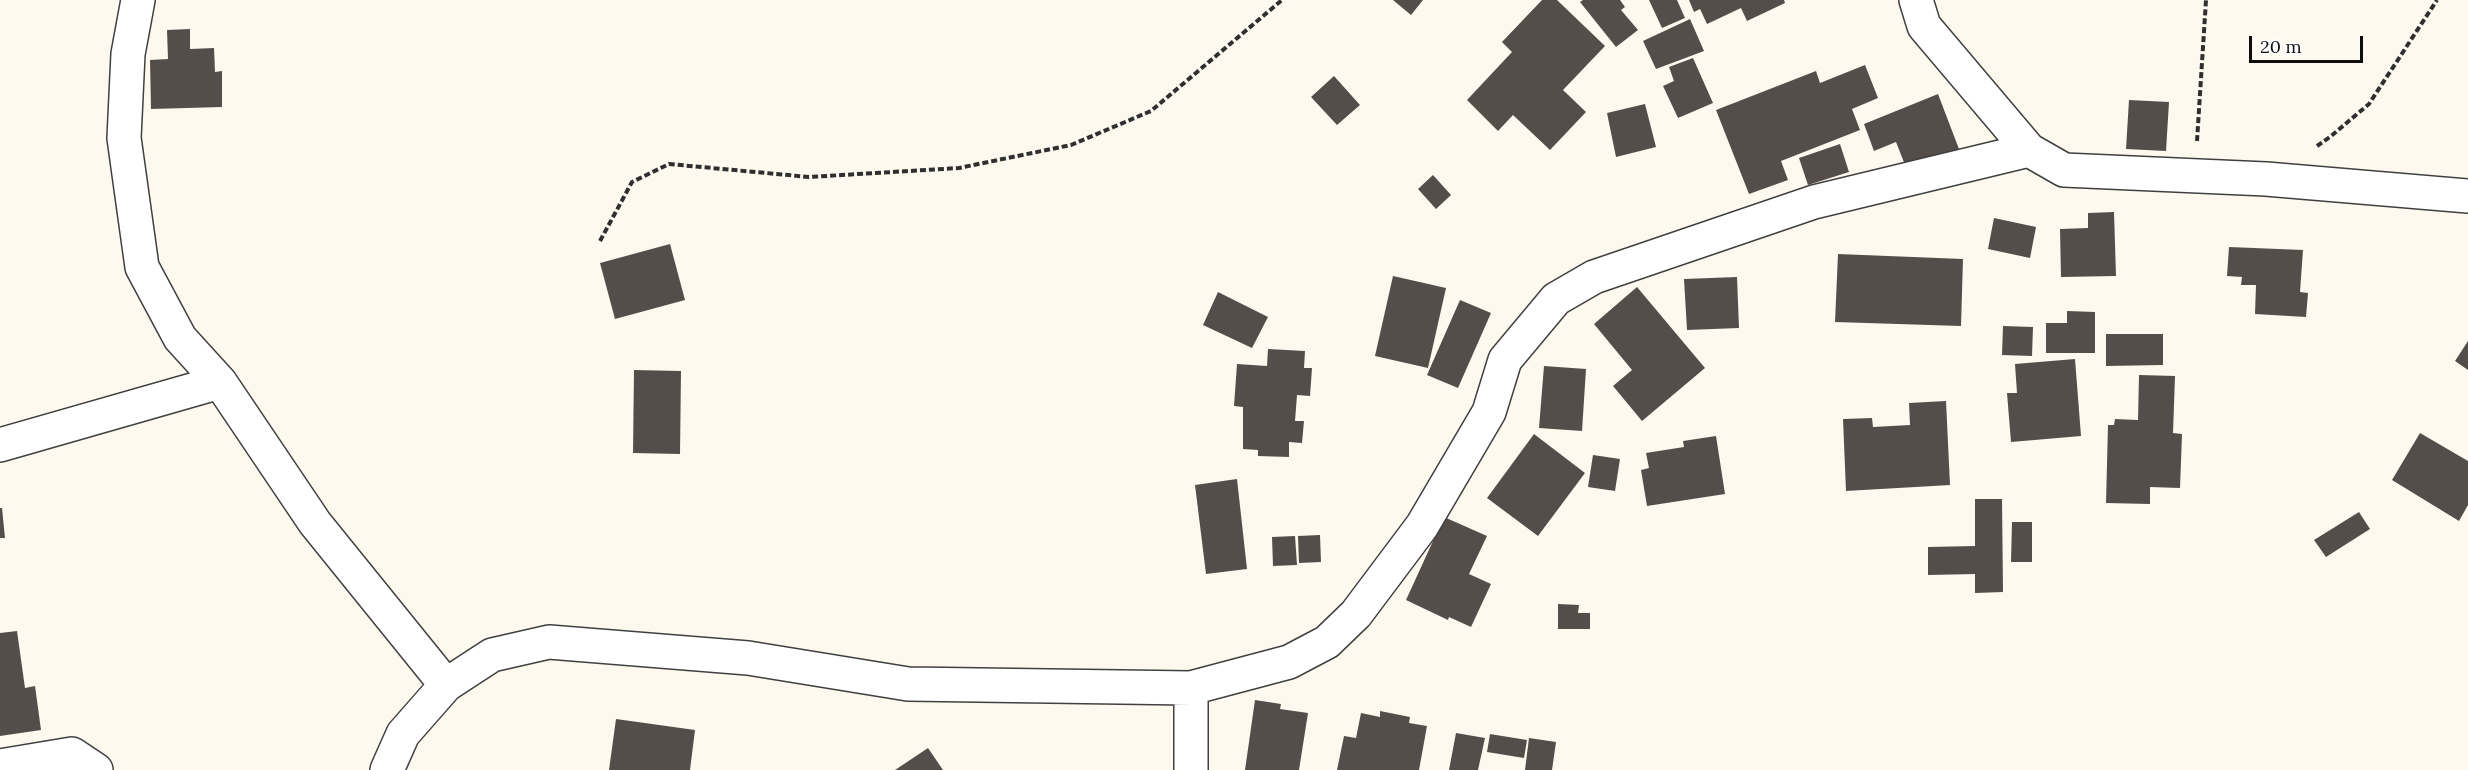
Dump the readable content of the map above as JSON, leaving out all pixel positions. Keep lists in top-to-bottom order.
{
  "scale_bar": "20 m"
}
